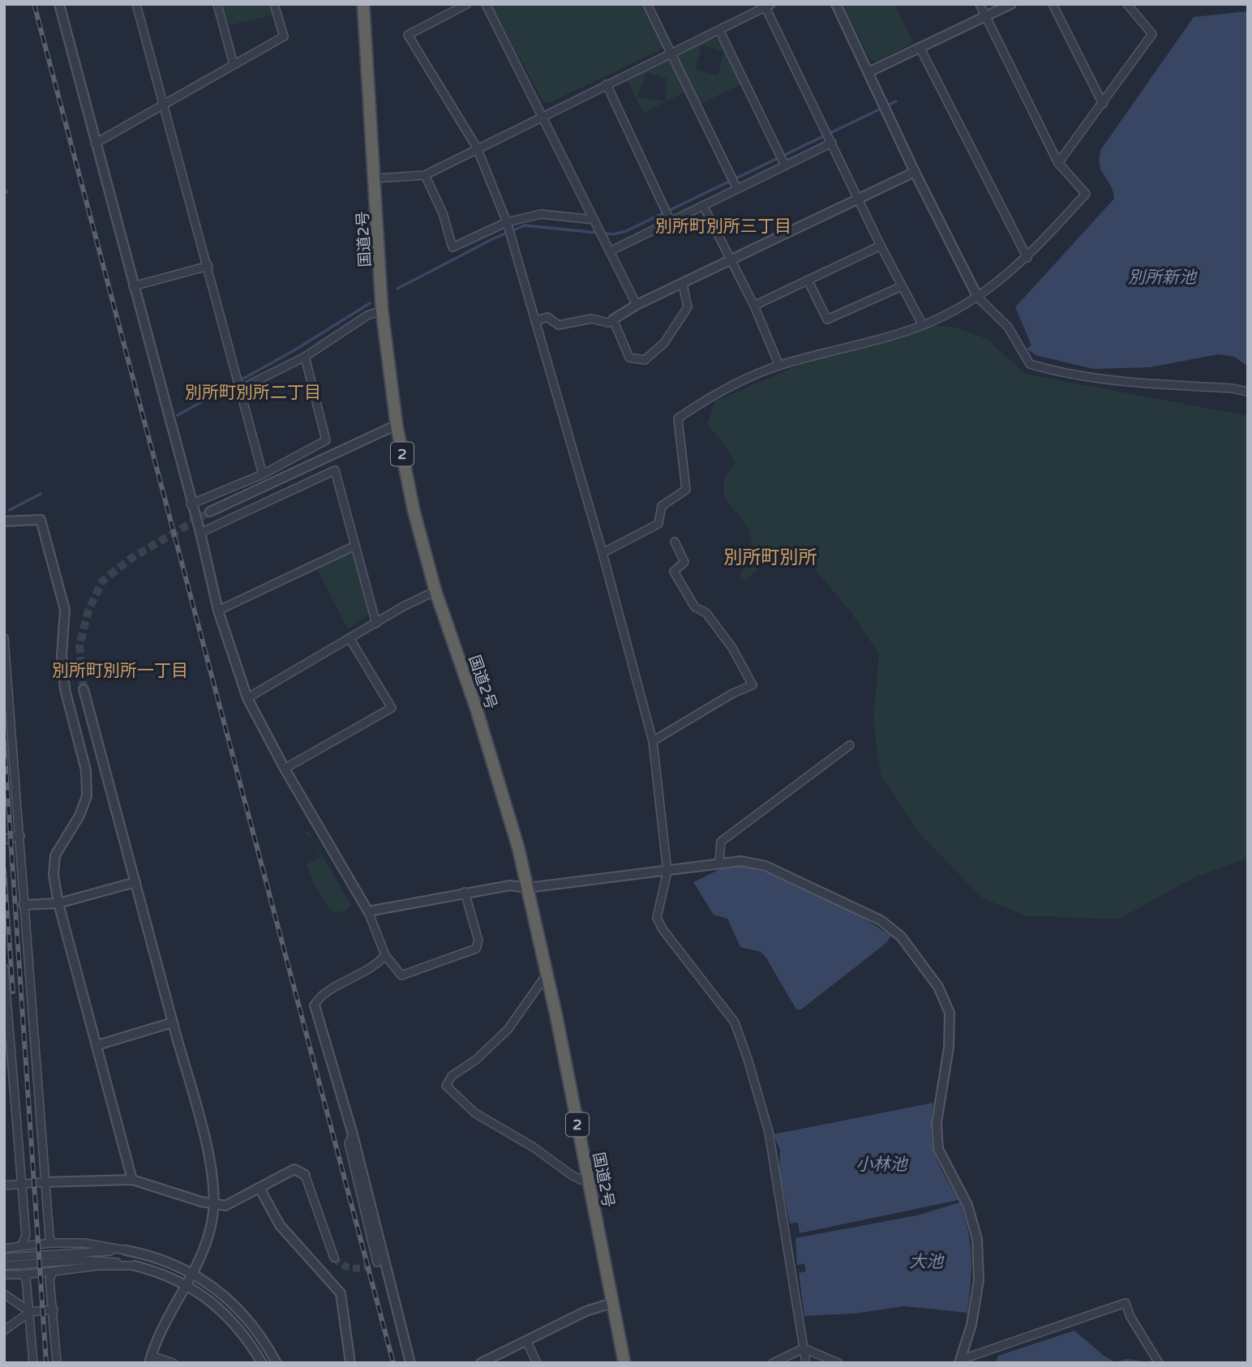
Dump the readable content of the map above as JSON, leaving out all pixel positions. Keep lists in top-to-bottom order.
{
  "streets": {
    "highway": ["国道2号", "2"]
  },
  "districts": [
    "別所町別所三丁目",
    "別所町別所二丁目",
    "別所町別所",
    "別所町別所一丁目"
  ],
  "water": ["別所新池", "小林池", "大池"]
}
